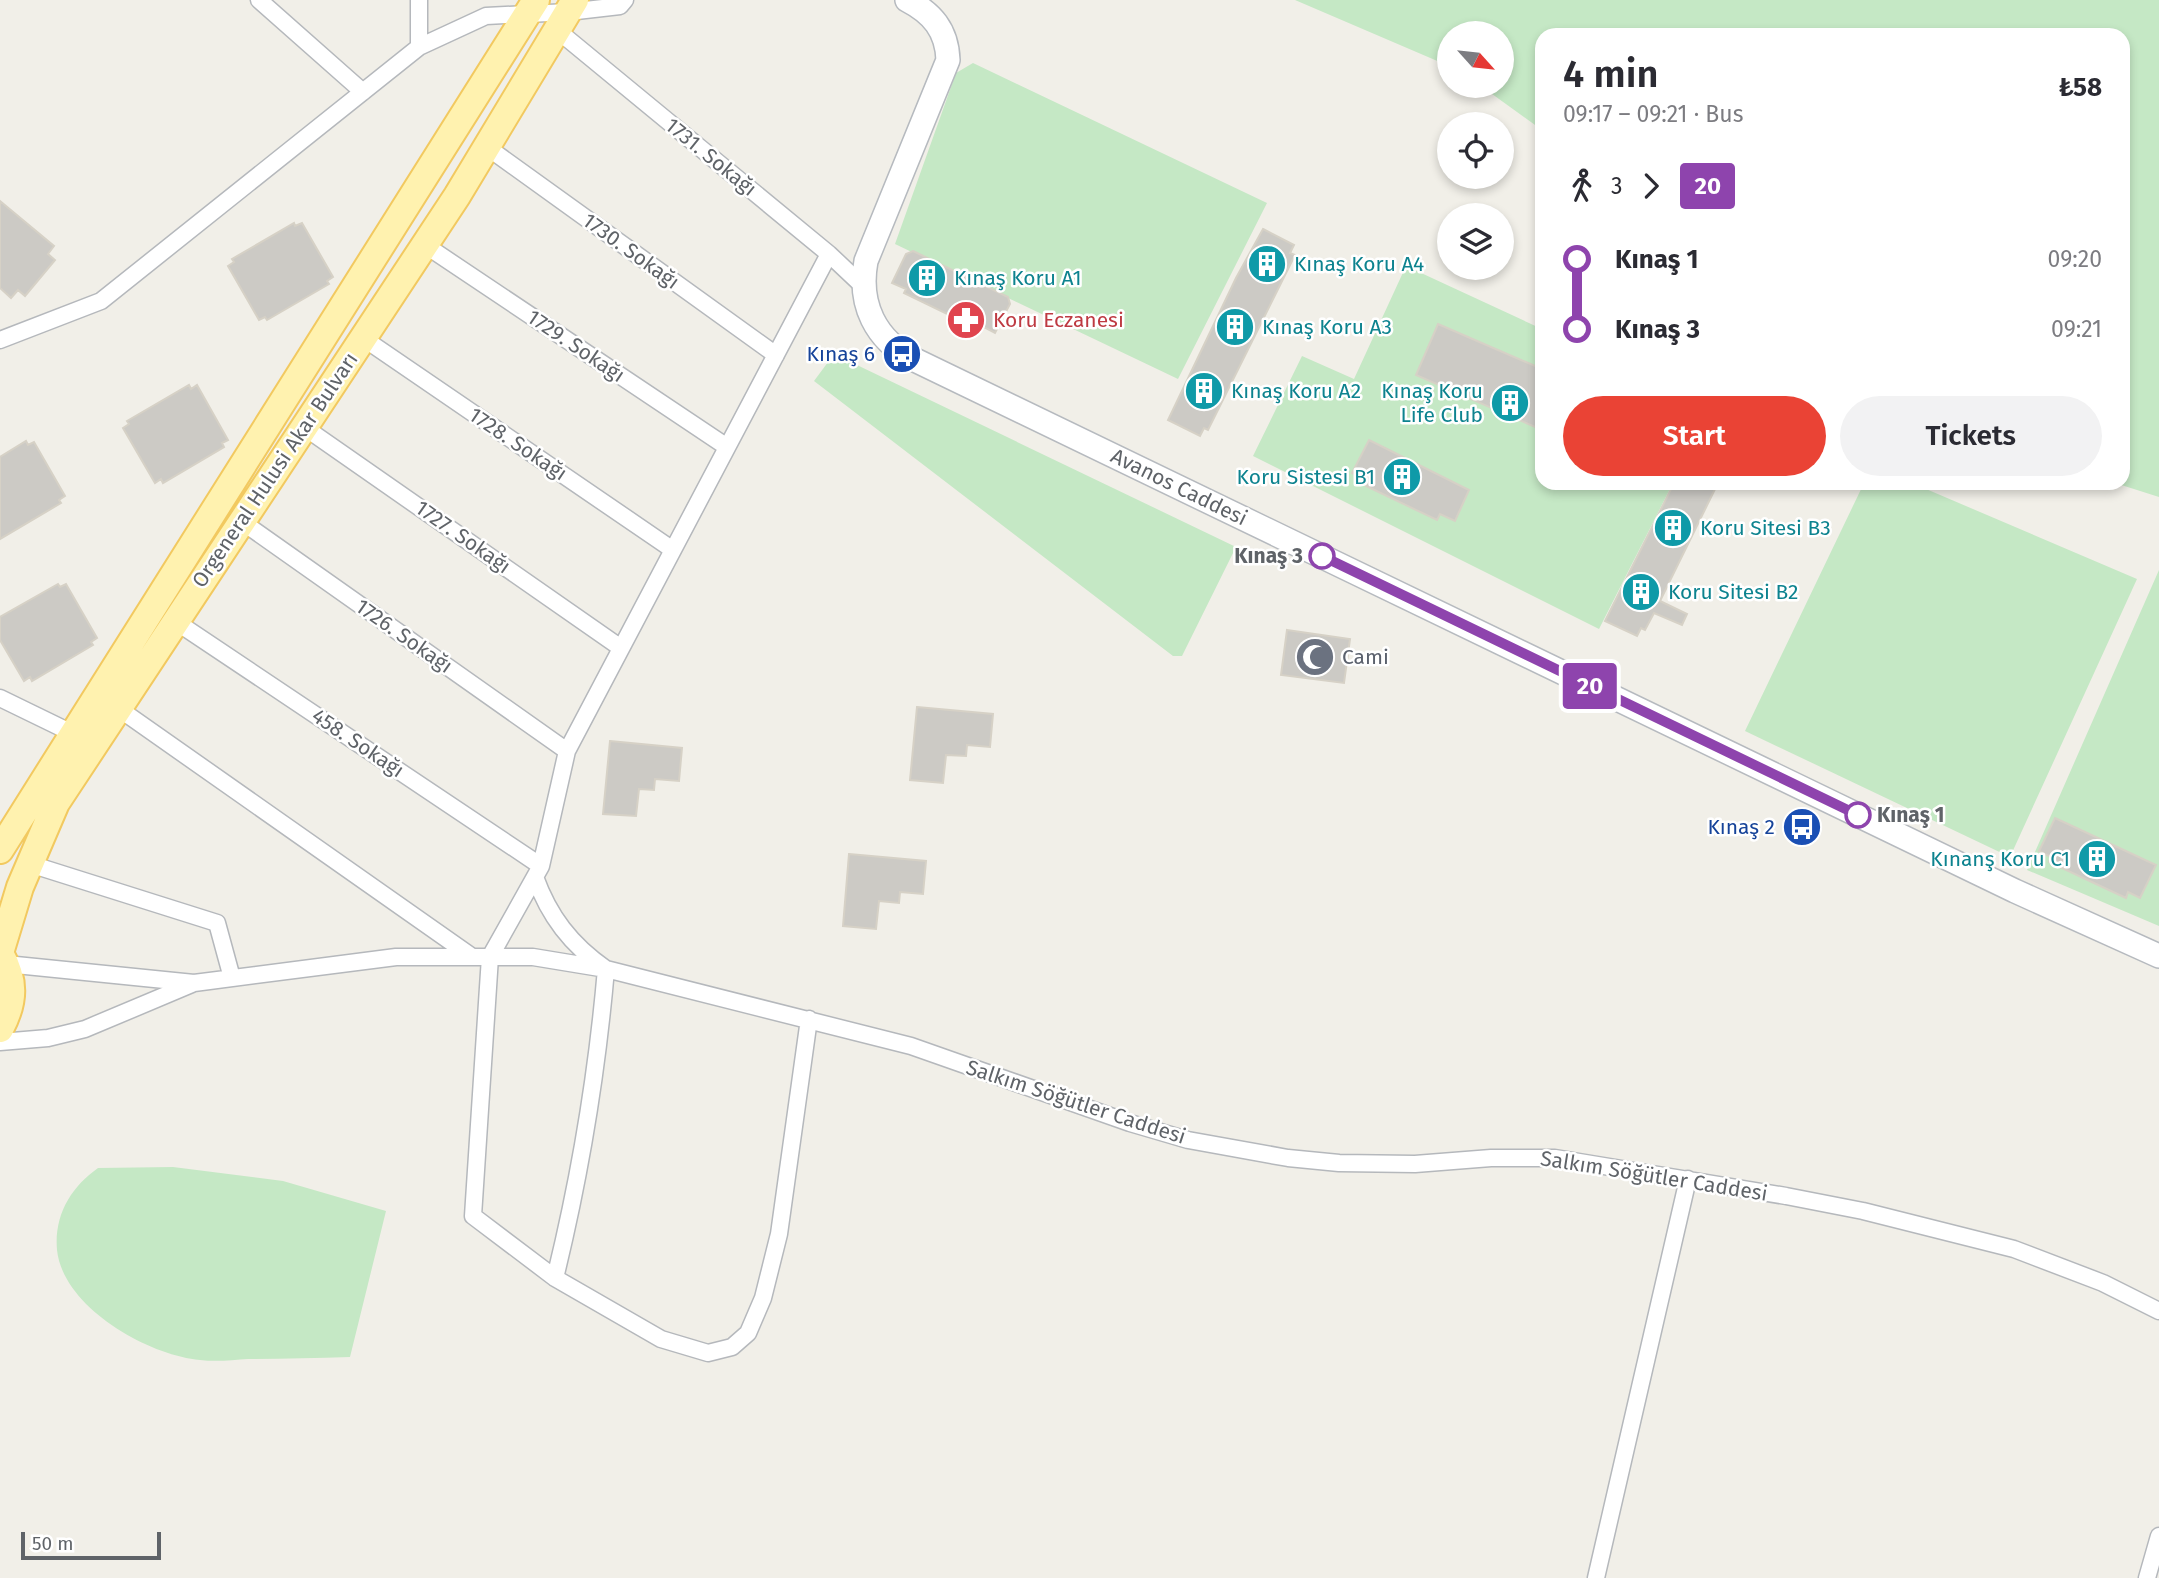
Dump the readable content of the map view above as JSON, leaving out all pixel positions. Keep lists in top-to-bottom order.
{
  "streets": {
    "main road": ["Orgeneral Hulusi Akar Bulvarı"],
    "street": [
      "1731. Sokağı",
      "1730. Sokağı",
      "1729. Sokağı",
      "1728. Sokağı",
      "Avanos Caddesi",
      "1727. Sokağı",
      "1726. Sokağı",
      "458. Sokağı",
      "Salkım Söğütler Caddesi"
    ]
  },
  "crossings": [
    ["1731. Sokağı", "Orgeneral Hulusi Akar Bulvarı"],
    ["1731. Sokağı", "Avanos Caddesi"],
    ["1730. Sokağı", "Orgeneral Hulusi Akar Bulvarı"],
    ["1729. Sokağı", "Orgeneral Hulusi Akar Bulvarı"],
    ["1728. Sokağı", "Orgeneral Hulusi Akar Bulvarı"],
    ["Orgeneral Hulusi Akar Bulvarı", "1727. Sokağı"],
    ["Orgeneral Hulusi Akar Bulvarı", "1726. Sokağı"],
    ["Orgeneral Hulusi Akar Bulvarı", "458. Sokağı"],
    ["Orgeneral Hulusi Akar Bulvarı", "Salkım Söğütler Caddesi"]
  ],
  "places": {
    "building": [
      "Kınaş Koru A4",
      "Kınaş Koru A1",
      "Kınaş Koru A3",
      "Kınaş Koru A2",
      "Kınaş Koru Life Club",
      "Koru Sistesi B1",
      "Koru Sitesi B3",
      "Koru Sitesi B2",
      "Kınanş Koru C1"
    ],
    "pharmacy": ["Koru Eczanesi"],
    "bus stop": ["Kınaş 6", "Kınaş 2"],
    "other": ["Kınaş 3", "Kınaş 1"],
    "mosque": ["Cami"]
  },
  "lines": ["bus line 20"],
  "scale_bar": "50 m",
  "north": "bottom right",
  "page": {
    "on_map": "20",
    "heading": ["4 min", "09:17 – 09:21 · Bus", "₺58"],
    "legs": ["3", "20"],
    "list": [
      {
        "name": "Kınaş 1",
        "value": "09:20"
      },
      {
        "name": "Kınaş 3",
        "value": "09:21"
      }
    ],
    "buttons": ["Start", "Tickets"],
    "scale": "50 m"
  }
}
